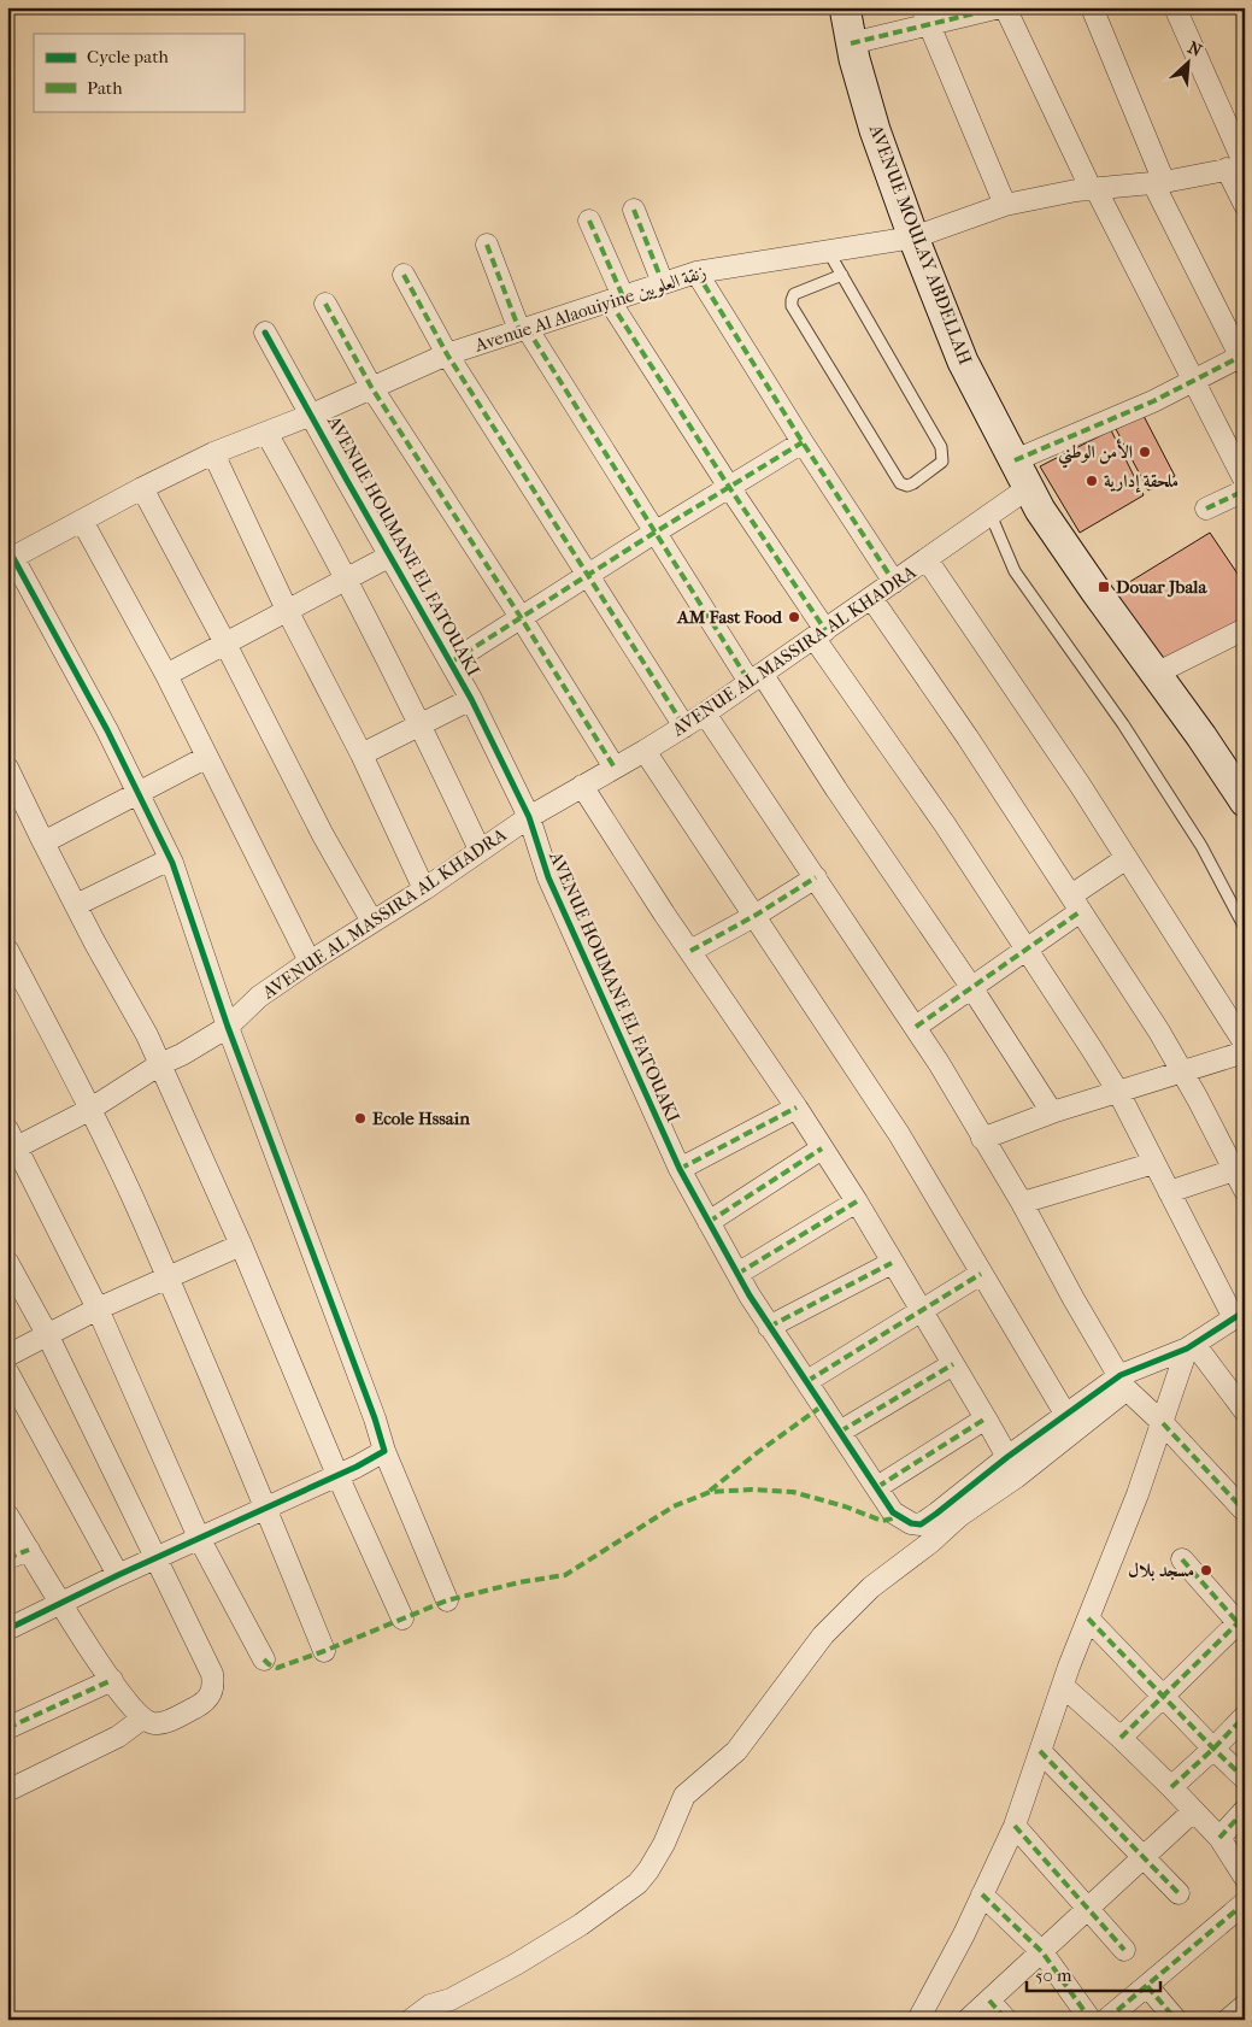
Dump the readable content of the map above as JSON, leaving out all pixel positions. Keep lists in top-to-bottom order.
{
  "streets": {
    "street": [
      "AVENUE MOULAY ABDELLAH",
      "Avenue Al Alaouiyine زنقة العلويين",
      "AVENUE HOUMANE EL FATOUAKI",
      "AVENUE AL MASSIRA AL KHADRA"
    ]
  },
  "crossings": [
    ["AVENUE MOULAY ABDELLAH", "Avenue Al Alaouiyine زنقة العلويين"],
    ["AVENUE MOULAY ABDELLAH", "AVENUE AL MASSIRA AL KHADRA"],
    ["Avenue Al Alaouiyine زنقة العلويين", "AVENUE HOUMANE EL FATOUAKI"],
    ["AVENUE HOUMANE EL FATOUAKI", "AVENUE AL MASSIRA AL KHADRA"]
  ],
  "places": {
    "other": [
      "الأمن الوطني",
      "ملحقة إدارية",
      "AM Fast Food",
      "Ecole Hssain",
      "مسجد بلال"
    ],
    "transit": ["Douar Jbala"]
  },
  "legend": ["Cycle path", "Path"],
  "scale_bar": "50 m",
  "north": "top right"
}
